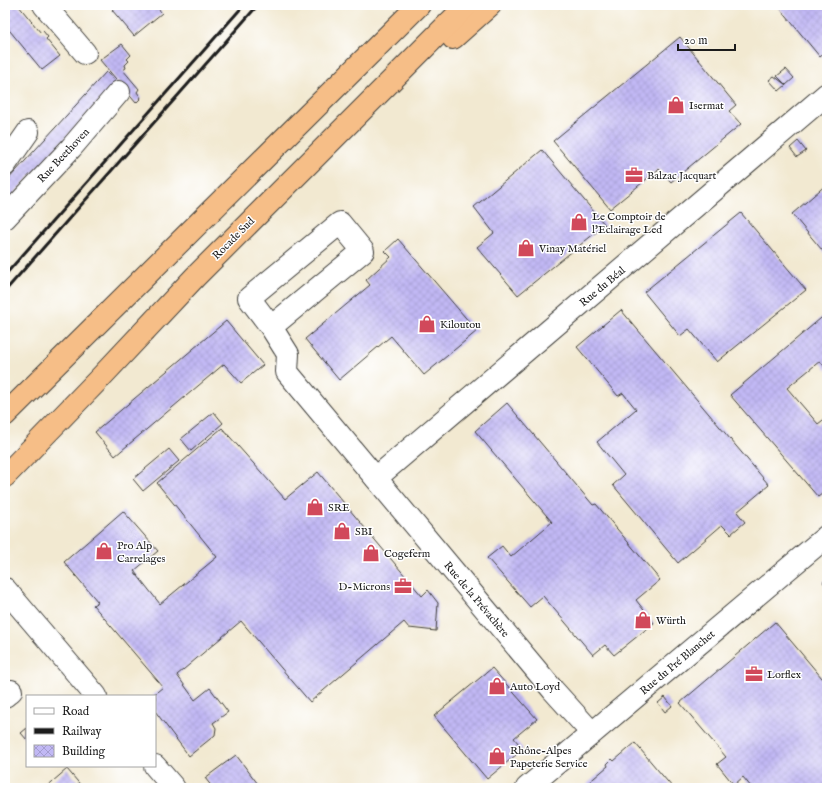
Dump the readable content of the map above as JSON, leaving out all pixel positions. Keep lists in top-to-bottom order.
{
  "streets": {
    "highway": ["Rocade Sud"],
    "street": [
      "Rue Beethoven",
      "Rue du Béal",
      "Rue de la Prévachère",
      "Rue du Pré Blanchet"
    ]
  },
  "crossings": [
    ["Rue du Béal", "Rue de la Prévachère"],
    ["Rue de la Prévachère", "Rue du Pré Blanchet"]
  ],
  "places": {
    "shop": [
      "Isermat",
      "Le Comptoir de l'Eclairage Led",
      "Vinay Matériel",
      "Kiloutou",
      "SRE",
      "SBI",
      "Pro Alp Carrelages",
      "Cogeferm",
      "Würth",
      "Auto Loyd",
      "Rhône-Alpes Papeterie Service"
    ],
    "office": ["Balzac Jacquart", "D-Microns", "Lorflex"]
  },
  "legend": ["Road", "Railway", "Building"],
  "scale_bar": "20 m"
}
